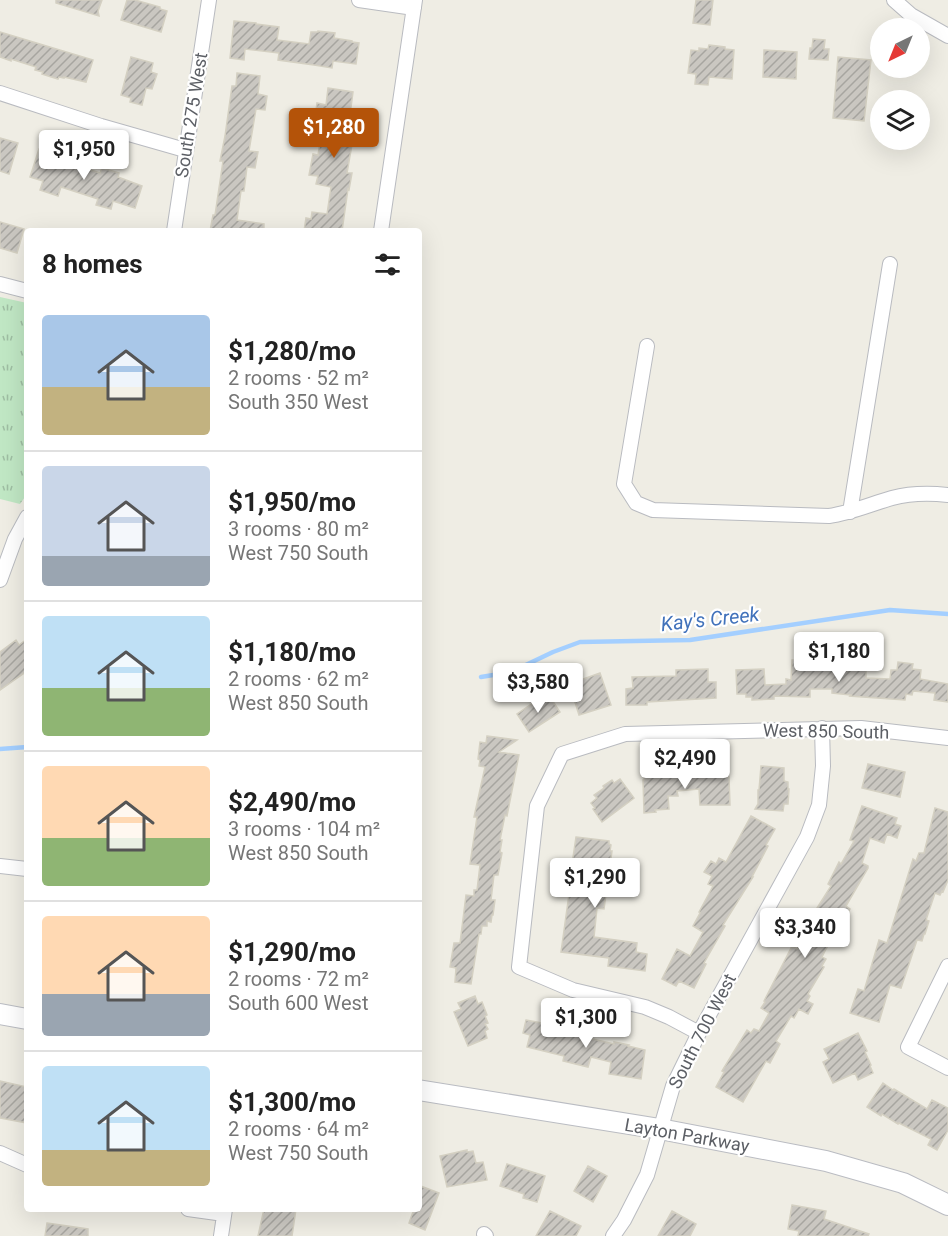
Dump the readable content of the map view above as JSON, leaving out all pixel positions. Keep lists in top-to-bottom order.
{
  "streets": {
    "main road": ["Layton Parkway"],
    "street": ["South 275 West", "West 850 South", "South 700 West"]
  },
  "crossings": [
    ["West 850 South", "South 700 West"],
    ["South 700 West", "Layton Parkway"]
  ],
  "water": ["Kay's Creek"],
  "north": "bottom left",
  "page": {
    "price": [
      "$1,280",
      "$1,950",
      "$1,180",
      "$3,580",
      "$2,490",
      "$1,290",
      "$3,340",
      "$1,300"
    ],
    "heading": "8 homes",
    "list": [
      {
        "name": "$1,280/mo",
        "note": "2 rooms · 52 m² · South 350 West"
      },
      {
        "name": "$1,950/mo",
        "note": "3 rooms · 80 m² · West 750 South"
      },
      {
        "name": "$1,180/mo",
        "note": "2 rooms · 62 m² · West 850 South"
      },
      {
        "name": "$2,490/mo",
        "note": "3 rooms · 104 m² · West 850 South"
      },
      {
        "name": "$1,290/mo",
        "note": "2 rooms · 72 m² · South 600 West"
      },
      {
        "name": "$1,300/mo",
        "note": "2 rooms · 64 m² · West 750 South"
      }
    ]
  }
}
